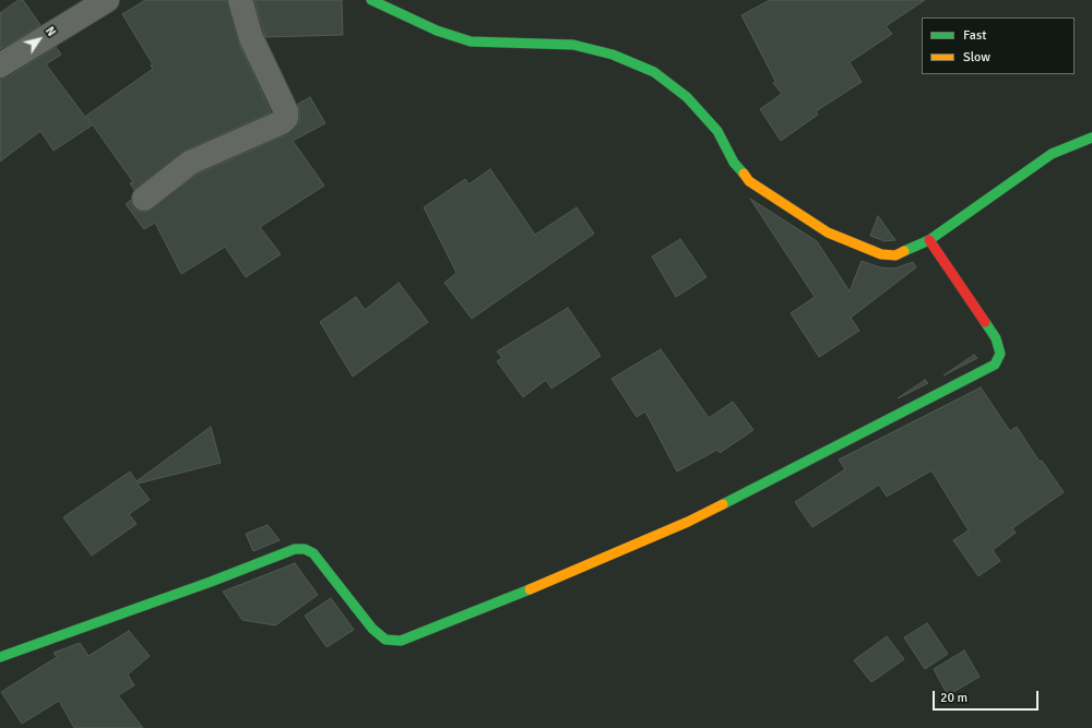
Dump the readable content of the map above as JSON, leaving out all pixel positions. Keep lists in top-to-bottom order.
{
  "legend": ["Fast", "Slow"],
  "scale_bar": "20 m",
  "north": "top right"
}
